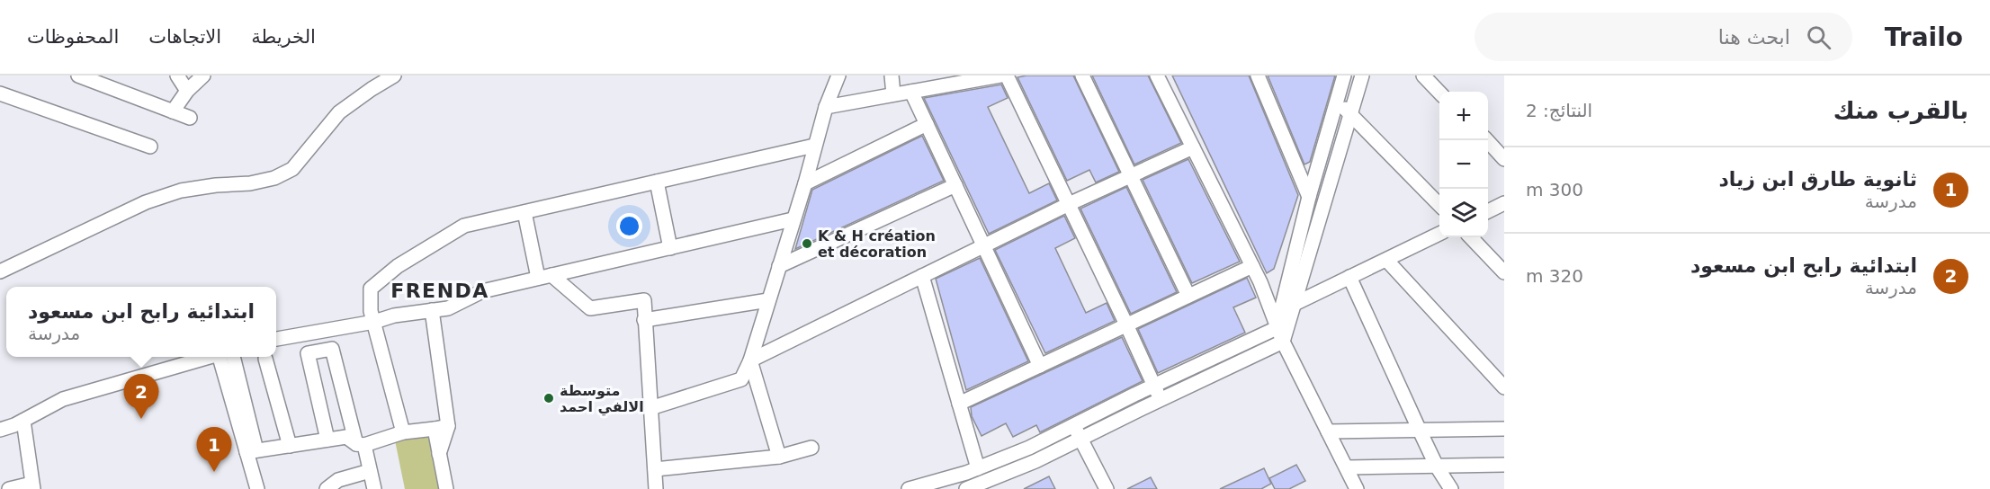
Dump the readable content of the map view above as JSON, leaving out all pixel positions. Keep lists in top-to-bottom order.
{
  "districts": ["FRENDA"],
  "places": ["K & H création et décoration", "متوسطة الالفي احمد"],
  "page": {
    "header": "Trailo",
    "search": "ابحث هنا",
    "nav": ["الخريطة", "الاتجاهات", "المحفوظات"],
    "heading": ["بالقرب منك", "النتائج: 2"],
    "map_buttons": ["+", "−"],
    "list": [
      {
        "mark": "1",
        "name": "ثانوية طارق ابن زياد",
        "note": "مدرسة",
        "value": "300 m"
      },
      {
        "mark": "2",
        "name": "ابتدائية رابح ابن مسعود",
        "note": "مدرسة",
        "value": "320 m"
      }
    ],
    "popup": ["ابتدائية رابح ابن مسعود", "مدرسة"],
    "pins": ["2", "1"]
  }
}
